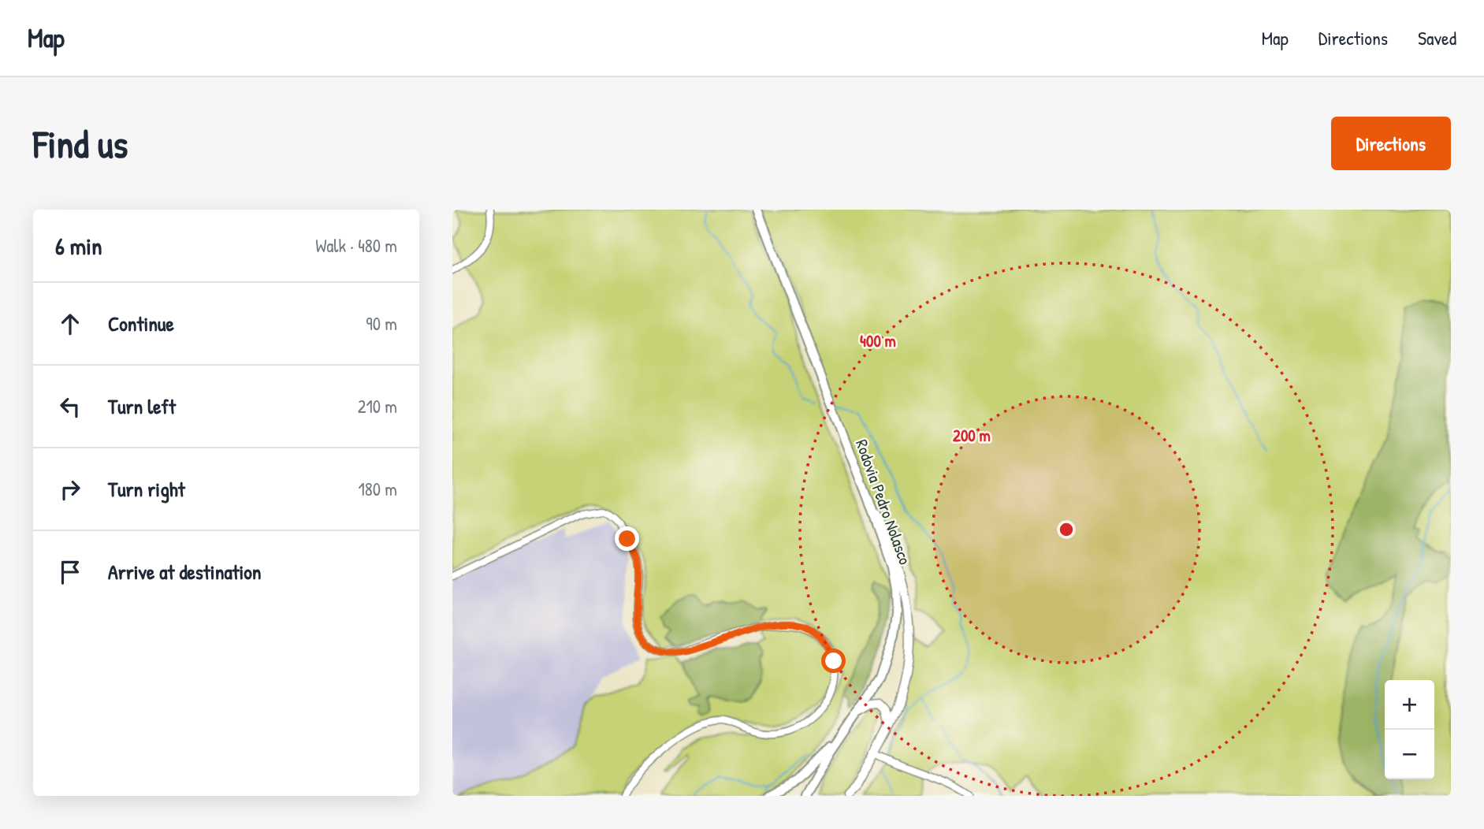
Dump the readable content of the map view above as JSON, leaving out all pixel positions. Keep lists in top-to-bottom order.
{
  "streets": {
    "highway": ["Rodovia Pedro Nolasco"]
  },
  "page": {
    "header": "Map",
    "nav": ["Map", "Directions", "Saved"],
    "buttons": "Directions",
    "title": "Find us",
    "heading": ["6 min", "Walk · 480 m"],
    "list": [
      ["Continue", "90 m"],
      ["Turn left", "210 m"],
      ["Turn right", "180 m"],
      "Arrive at destination"
    ],
    "map_buttons": ["+", "−"]
  },
  "rings": ["400 m", "200 m"]
}
